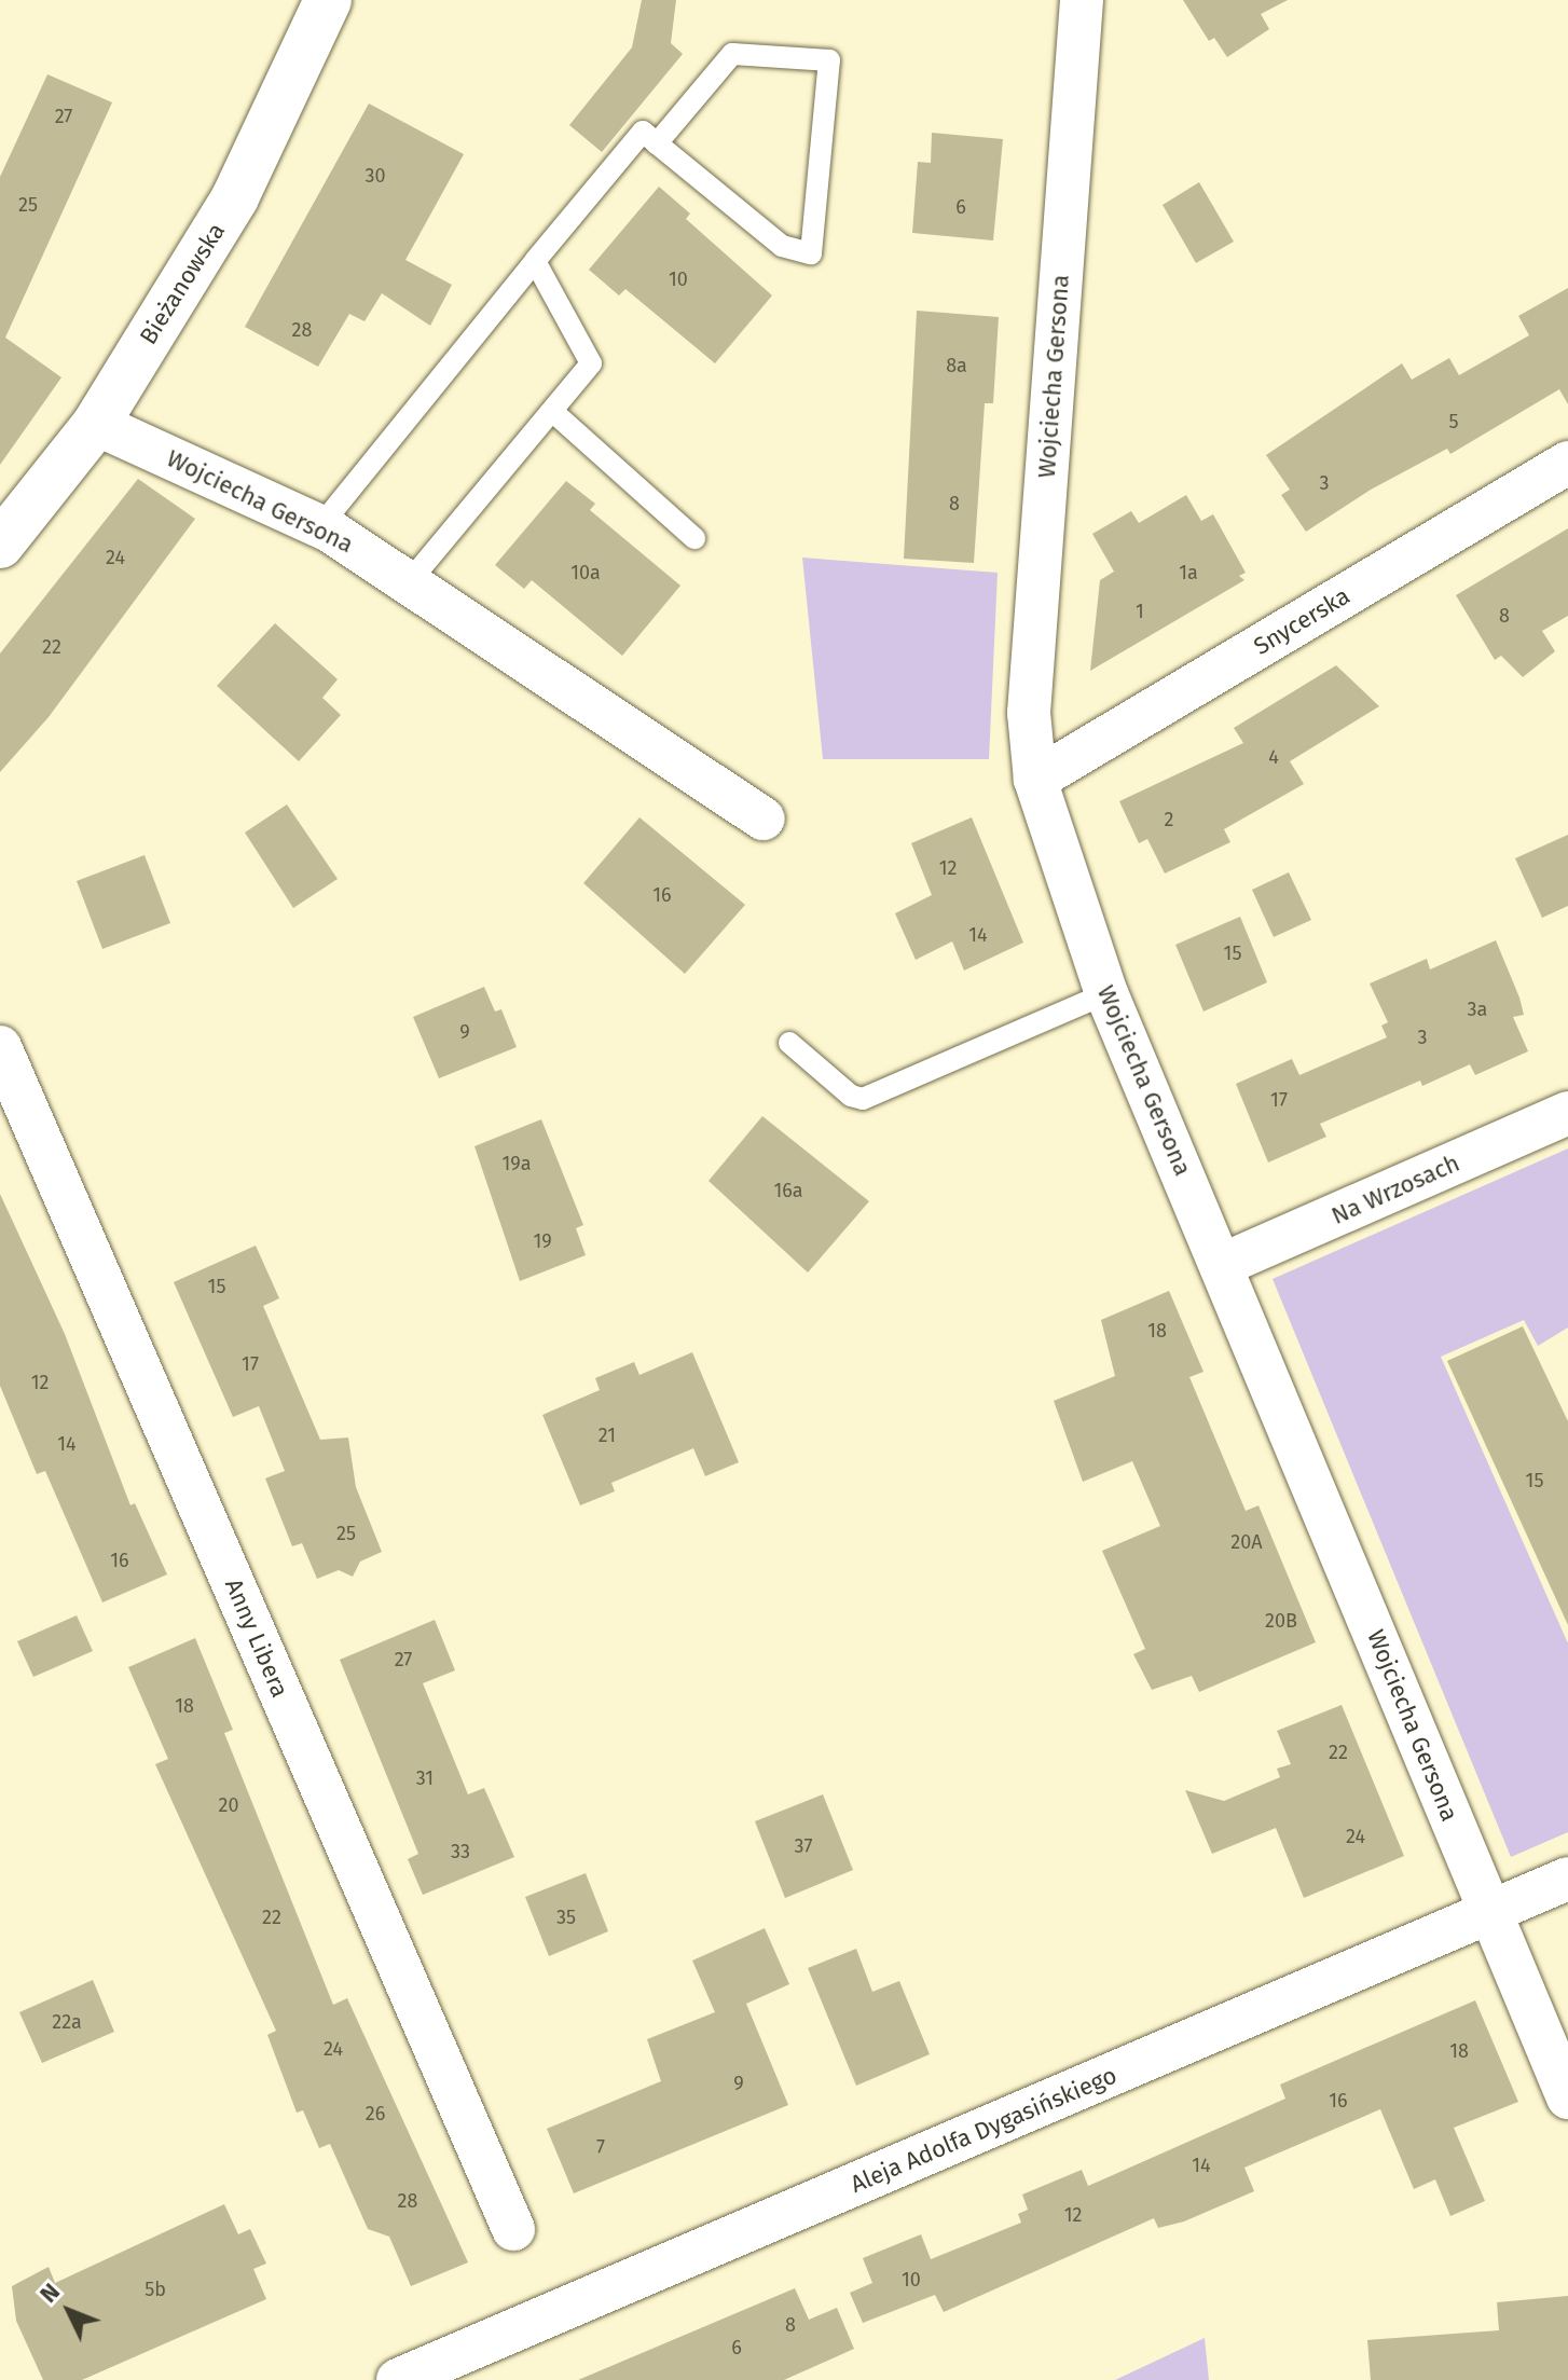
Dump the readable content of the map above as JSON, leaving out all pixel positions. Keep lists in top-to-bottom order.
{
  "streets": {
    "street": [
      "Bieżanowska",
      "Wojciecha Gersona",
      "Snycerska",
      "Na Wrzosach",
      "Anny Libera",
      "Aleja Adolfa Dygasińskiego"
    ]
  },
  "crossings": [
    ["Bieżanowska", "Wojciecha Gersona"],
    ["Wojciecha Gersona", "Snycerska"],
    ["Wojciecha Gersona", "Na Wrzosach"],
    ["Wojciecha Gersona", "Aleja Adolfa Dygasińskiego"]
  ],
  "house_numbers": [
    "27",
    "30",
    "25",
    "6",
    "10",
    "28",
    "8a",
    "5",
    "3",
    "8",
    "24",
    "10a",
    "1a",
    "1",
    "8",
    "22",
    "4",
    "2",
    "12",
    "16",
    "14",
    "15",
    "3a",
    "9",
    "3",
    "17",
    "19a",
    "16a",
    "19",
    "15",
    "18",
    "17",
    "12",
    "21",
    "14",
    "15",
    "25",
    "20A",
    "16",
    "20B",
    "27",
    "18",
    "22",
    "31",
    "20",
    "24",
    "37",
    "33",
    "22",
    "35",
    "22a",
    "24",
    "18",
    "9",
    "16",
    "26",
    "7",
    "14",
    "28",
    "12",
    "10",
    "5b",
    "8",
    "6"
  ],
  "north": "top left"
}
